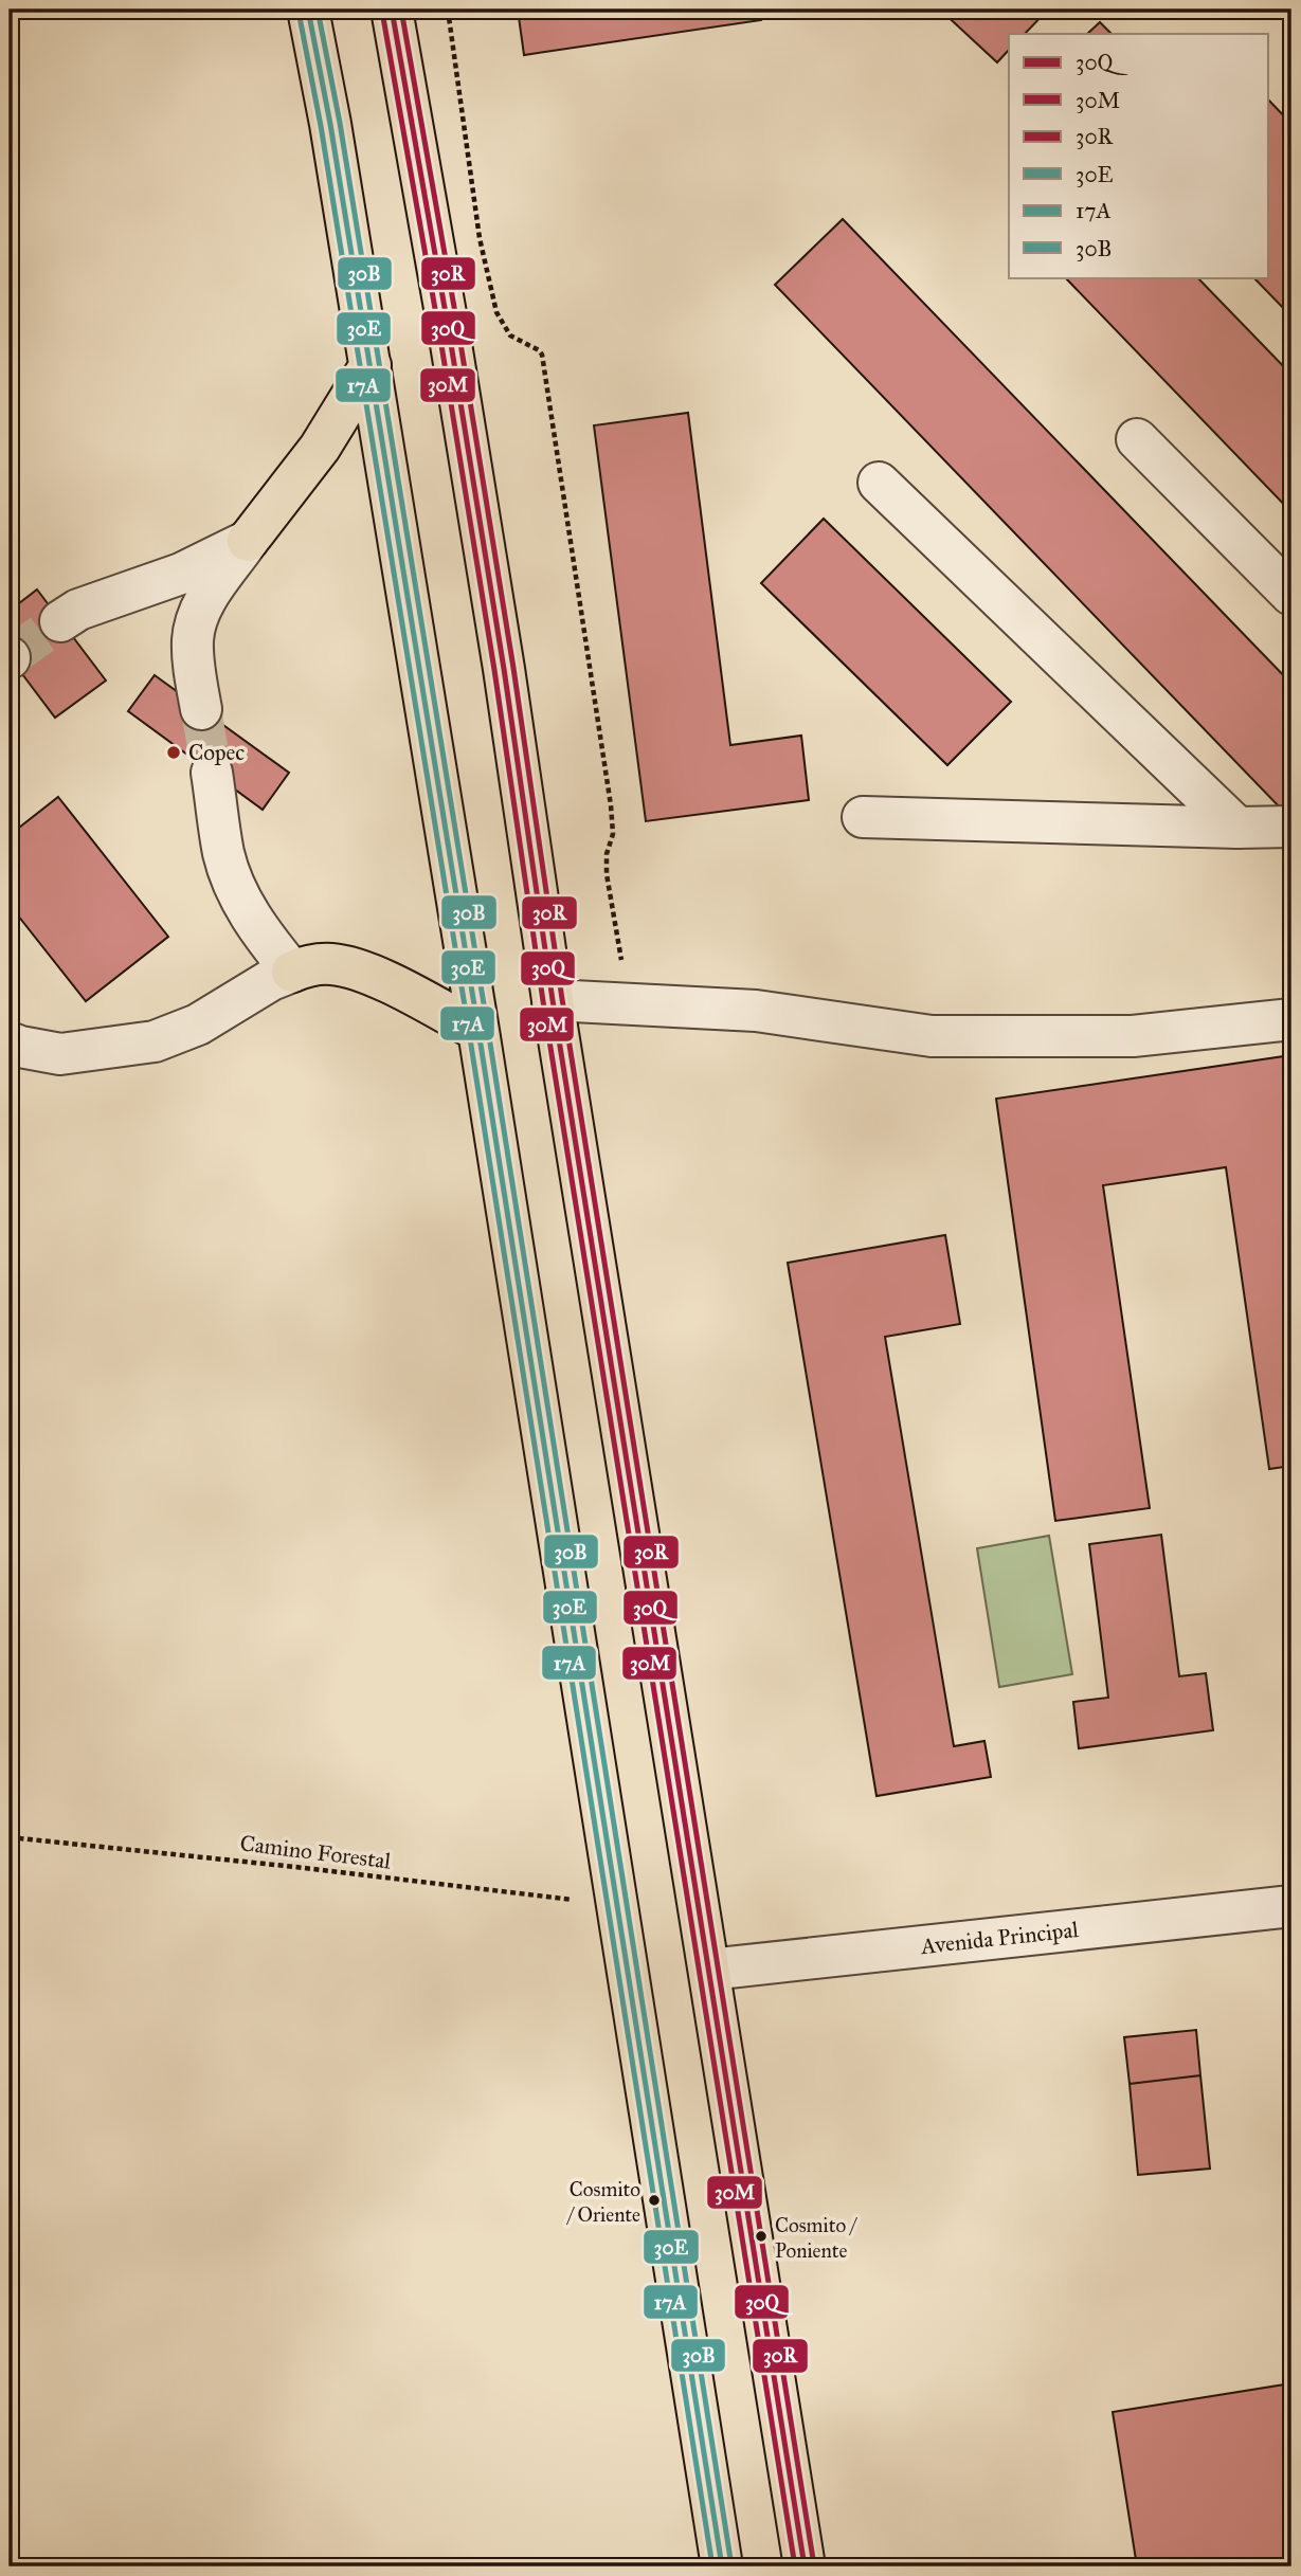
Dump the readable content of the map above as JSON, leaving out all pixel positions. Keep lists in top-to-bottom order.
{
  "streets": {
    "street": ["Avenida Principal"],
    "path": ["Camino Forestal"]
  },
  "places": ["Copec", "Cosmito / Oriente", "Cosmito / Poniente"],
  "lines": [
    "transit line 30Q",
    "transit line 30R",
    "transit line 30E",
    "transit line 30B",
    "transit line 30M",
    "transit line 17A"
  ],
  "legend": [
    "30Q",
    "30M",
    "30R",
    "30E",
    "17A",
    "30B"
  ]
}
